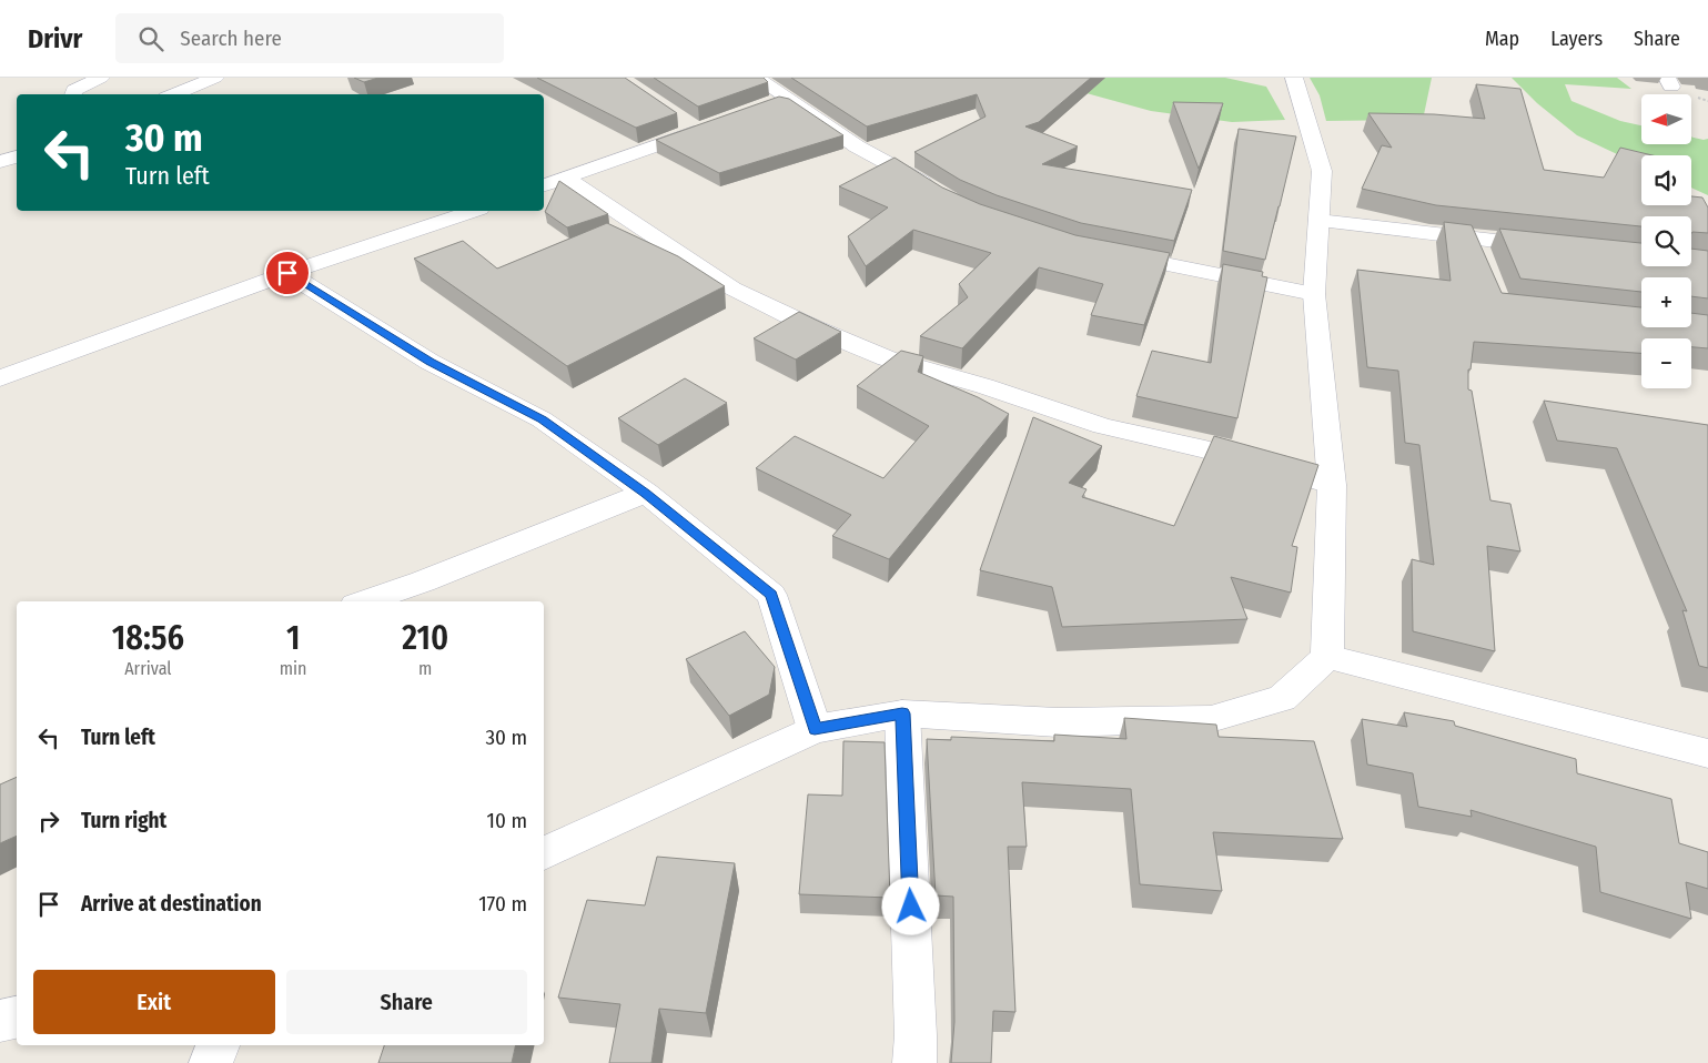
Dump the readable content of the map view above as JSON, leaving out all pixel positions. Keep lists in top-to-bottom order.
{
  "north": "left",
  "page": {
    "header": "Drivr",
    "search": "Search here",
    "nav": ["Map", "Layers", "Share"],
    "map_buttons": ["+", "−"],
    "turn": ["30 m", "Turn left"],
    "eta": [
      "18:56",
      "Arrival",
      "1",
      "min",
      "210",
      "m"
    ],
    "list": [
      {
        "name": "Turn left",
        "value": "30 m"
      },
      {
        "name": "Turn right",
        "value": "10 m"
      },
      {
        "name": "Arrive at destination",
        "value": "170 m"
      }
    ],
    "buttons": ["Exit", "Share"]
  }
}
